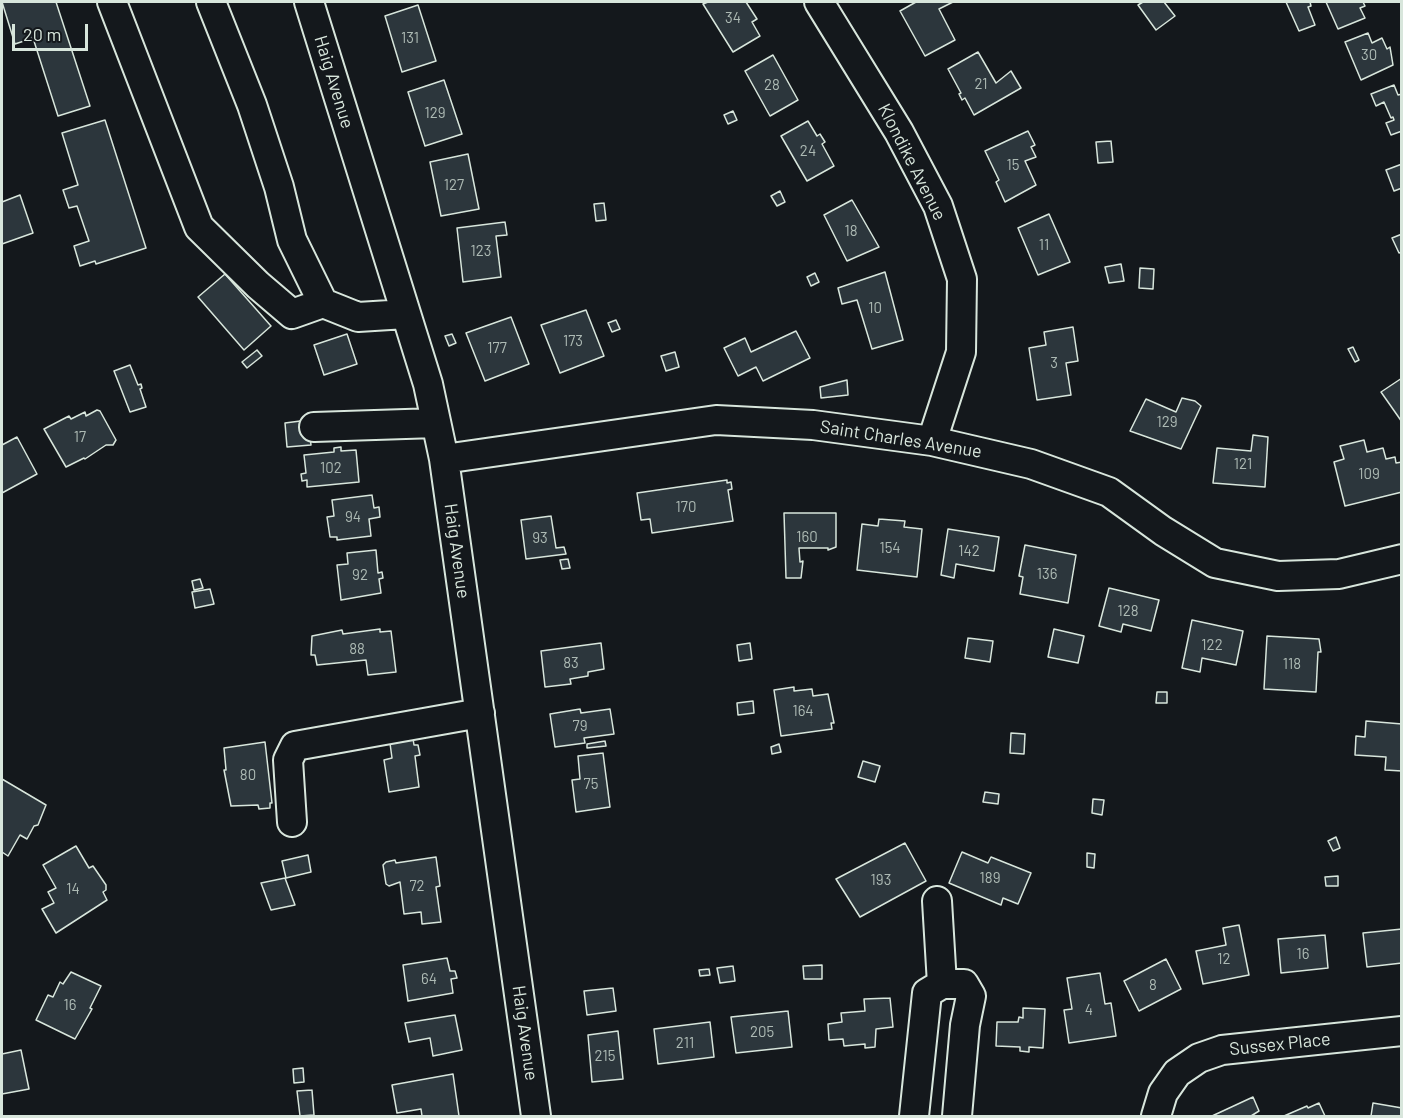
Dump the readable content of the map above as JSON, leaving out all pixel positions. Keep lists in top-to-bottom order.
{
  "streets": {
    "street": [
      "Haig Avenue",
      "Klondike Avenue",
      "Saint Charles Avenue",
      "Sussex Place"
    ]
  },
  "crossings": [
    ["Haig Avenue", "Saint Charles Avenue"],
    ["Klondike Avenue", "Saint Charles Avenue"]
  ],
  "house_numbers": [
    "34",
    "131",
    "30",
    "21",
    "28",
    "129",
    "24",
    "15",
    "127",
    "18",
    "11",
    "123",
    "10",
    "173",
    "177",
    "3",
    "129",
    "17",
    "121",
    "102",
    "109",
    "170",
    "94",
    "160",
    "93",
    "154",
    "142",
    "136",
    "92",
    "128",
    "122",
    "88",
    "83",
    "118",
    "164",
    "79",
    "80",
    "75",
    "189",
    "193",
    "72",
    "14",
    "16",
    "12",
    "64",
    "8",
    "16",
    "4",
    "205",
    "211",
    "215"
  ],
  "scale_bar": "20 m"
}
